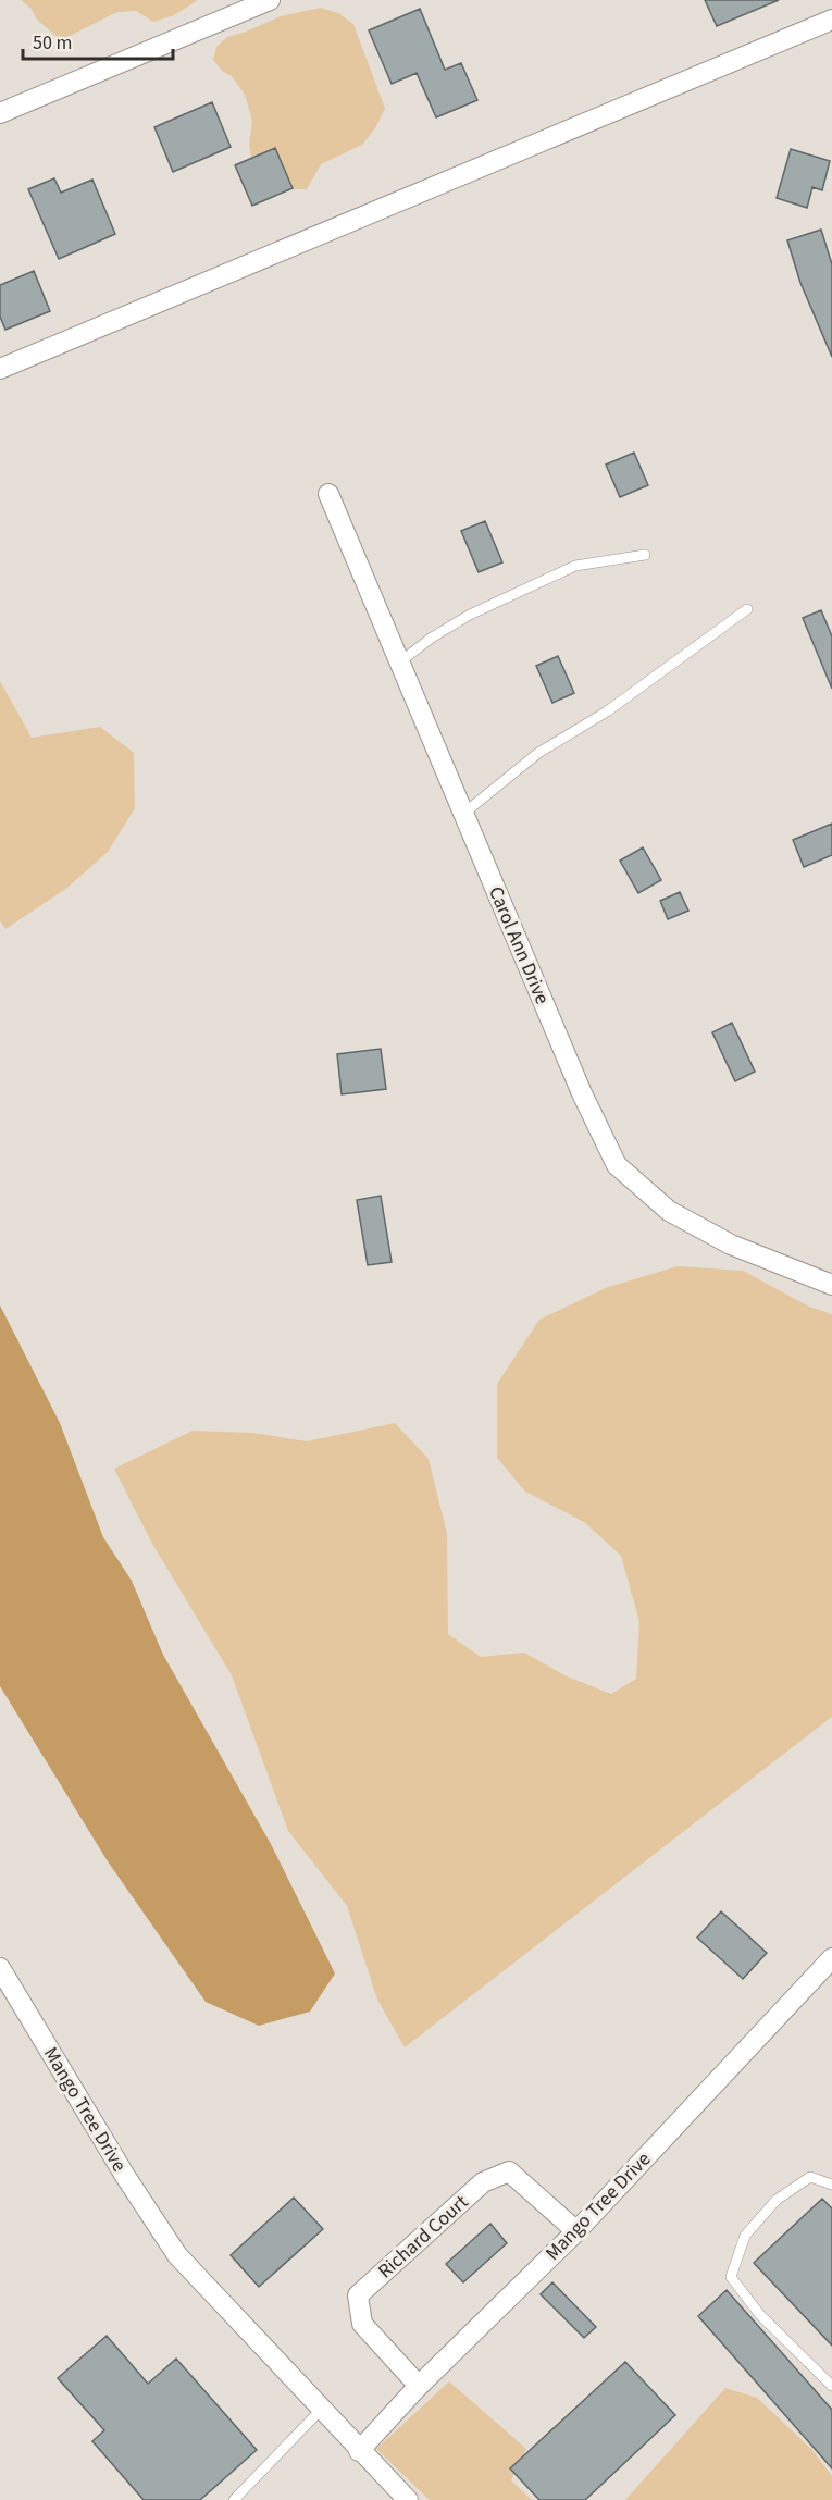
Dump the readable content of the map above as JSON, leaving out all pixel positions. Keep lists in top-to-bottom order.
{
  "streets": {
    "street": ["Carol Ann Drive", "Mango Tree Drive", "Richard Court"]
  },
  "crossings": [
    ["Mango Tree Drive", "Richard Court"]
  ],
  "scale_bar": "50 m"
}
